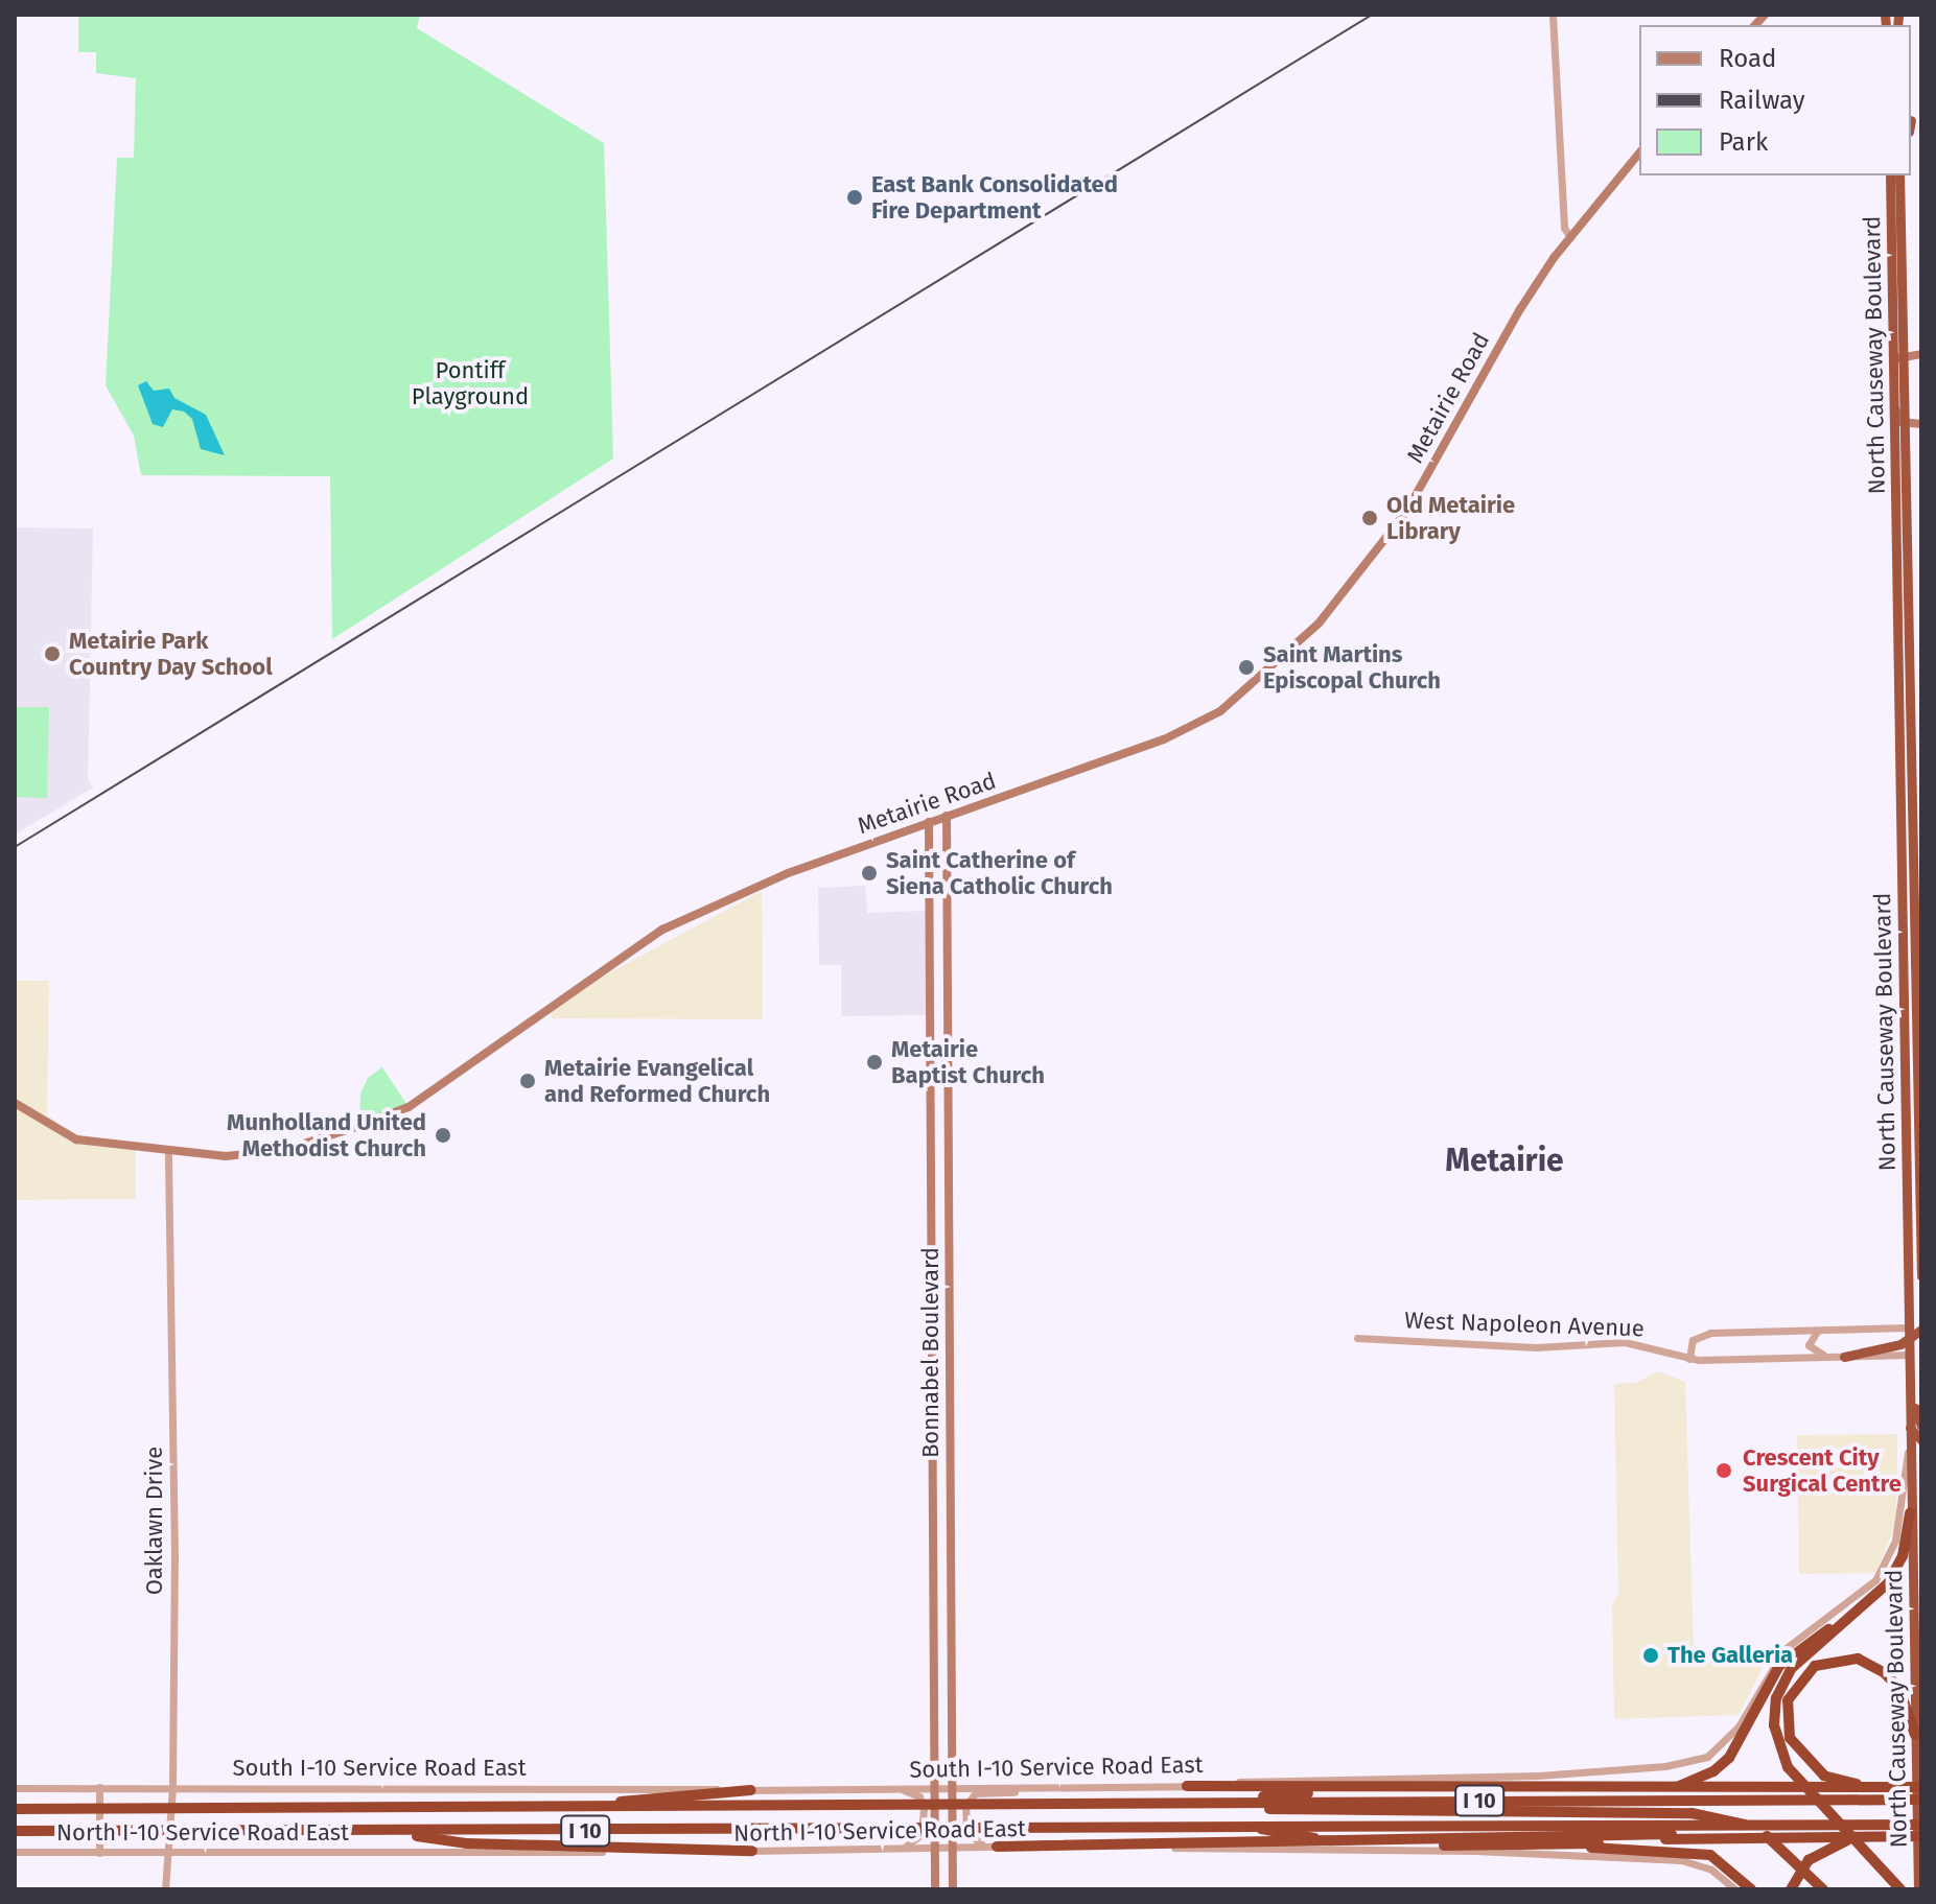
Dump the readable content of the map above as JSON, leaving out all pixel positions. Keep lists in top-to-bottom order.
{
  "streets": {
    "highway": ["North Causeway Boulevard", "I 10"],
    "main road": ["Metairie Road", "West Napoleon Avenue", "Bonnabel Boulevard"],
    "street": ["Oaklawn Drive", "South I-10 Service Road East", "North I-10 Service Road East"]
  },
  "crossings": [
    ["North Causeway Boulevard", "West Napoleon Avenue"],
    ["North Causeway Boulevard", "South I-10 Service Road East"],
    ["Metairie Road", "Bonnabel Boulevard"],
    ["Metairie Road", "Oaklawn Drive"],
    ["Bonnabel Boulevard", "South I-10 Service Road East"],
    ["Bonnabel Boulevard", "North I-10 Service Road East"],
    ["Oaklawn Drive", "South I-10 Service Road East"],
    ["Oaklawn Drive", "North I-10 Service Road East"]
  ],
  "districts": ["Metairie"],
  "parks": ["Pontiff Playground"],
  "places": [
    "East Bank Consolidated Fire Department",
    "Old Metairie Library",
    "Metairie Park Country Day School",
    "Saint Martins Episcopal Church",
    "Saint Catherine of Siena Catholic Church",
    "Metairie Baptist Church",
    "Metairie Evangelical and Reformed Church",
    "Munholland United Methodist Church",
    "Crescent City Surgical Centre",
    "The Galleria"
  ],
  "legend": ["Road", "Railway", "Park"]
}
